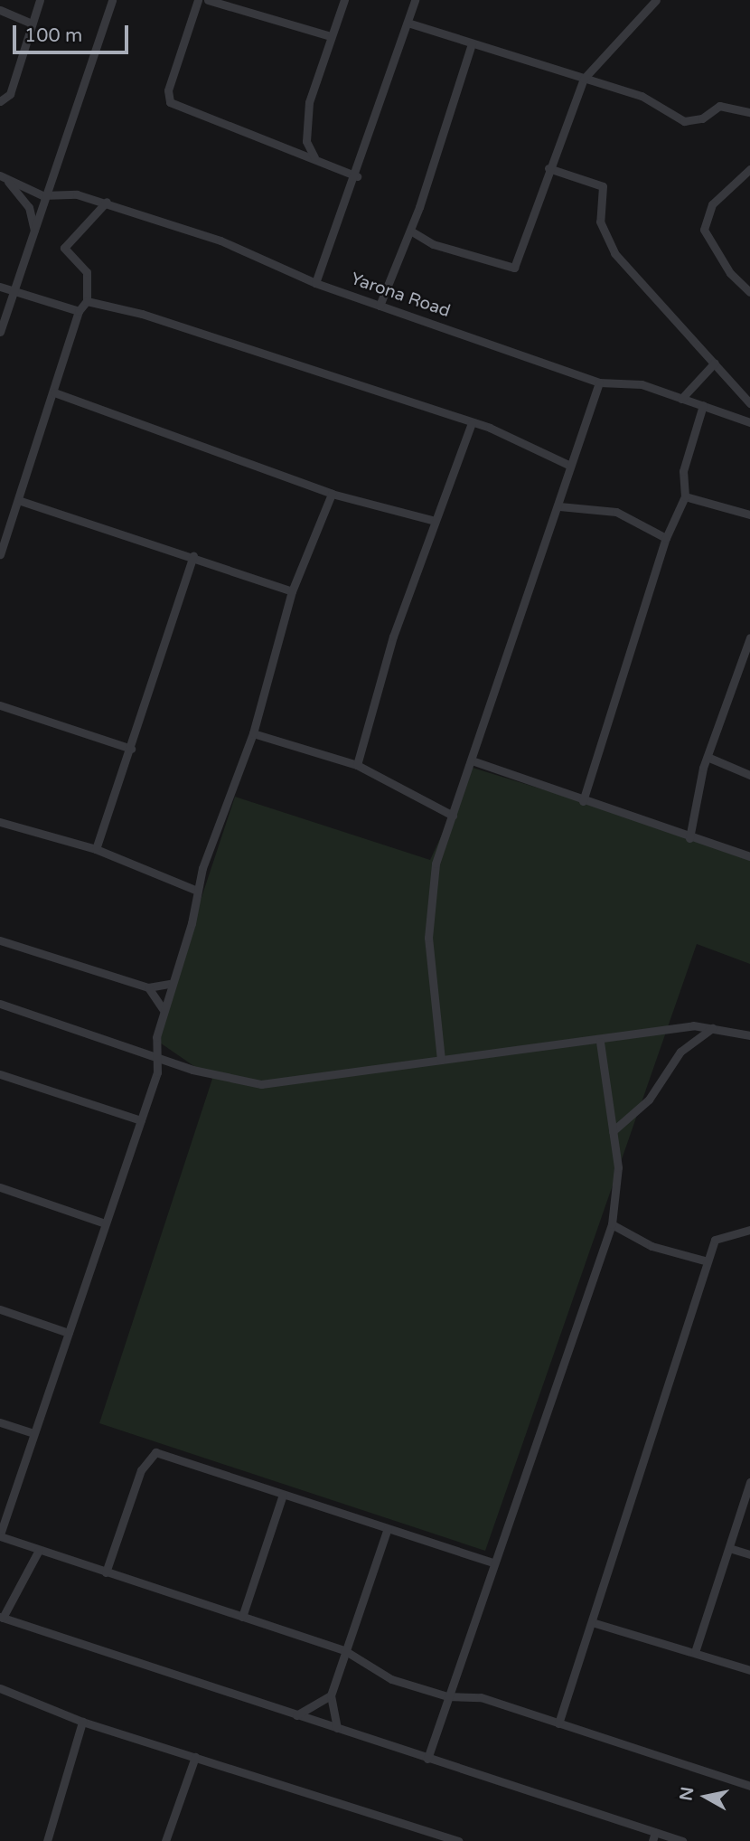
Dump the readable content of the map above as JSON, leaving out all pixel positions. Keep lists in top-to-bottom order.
{
  "streets": {
    "street": ["Yarona Road"]
  },
  "scale_bar": "100 m",
  "north": "left"
}
